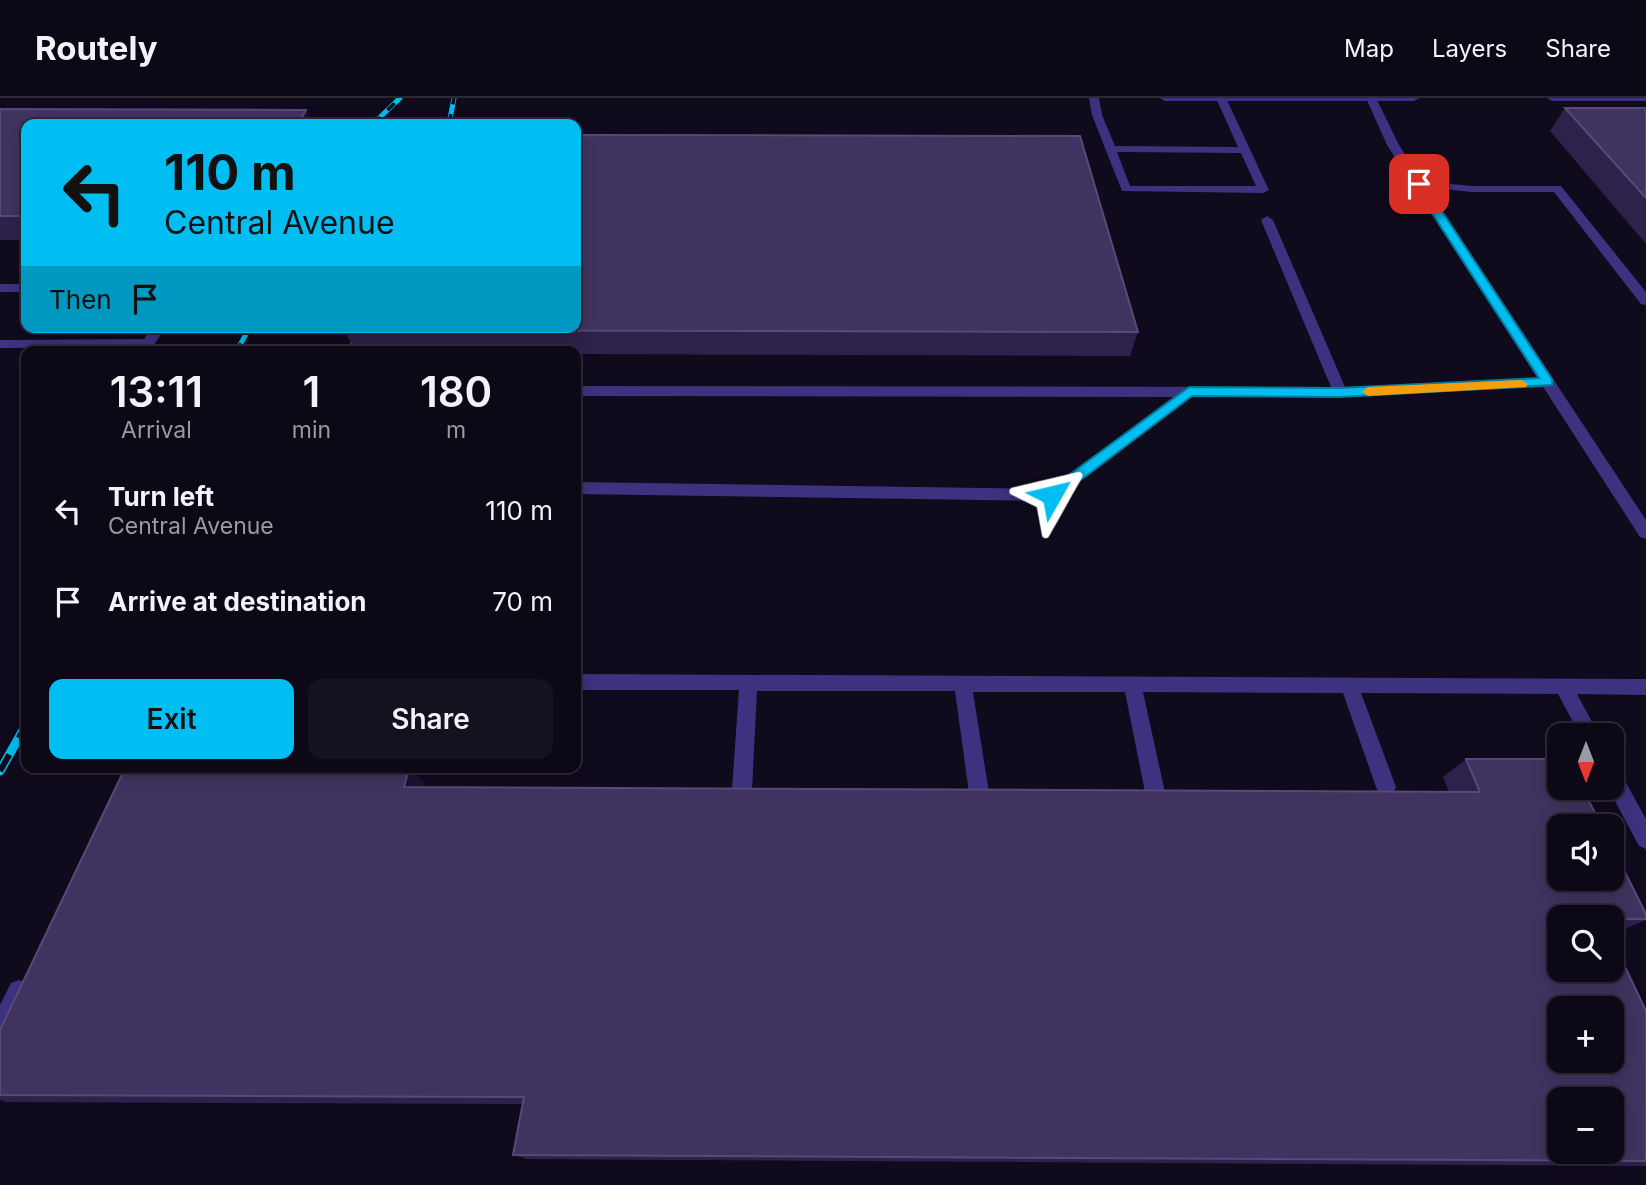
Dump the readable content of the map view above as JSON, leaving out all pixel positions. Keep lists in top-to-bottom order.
{
  "north": "bottom",
  "page": {
    "header": "Routely",
    "nav": ["Map", "Layers", "Share"],
    "turn": ["110 m", "Central Avenue"],
    "then": "Then",
    "eta": [
      "13:11",
      "Arrival",
      "1",
      "min",
      "180",
      "m"
    ],
    "list": [
      {
        "name": "Turn left",
        "note": "Central Avenue",
        "value": "110 m"
      },
      {
        "name": "Arrive at destination",
        "value": "70 m"
      }
    ],
    "buttons": ["Exit", "Share"],
    "map_buttons": ["+", "−"]
  }
}
